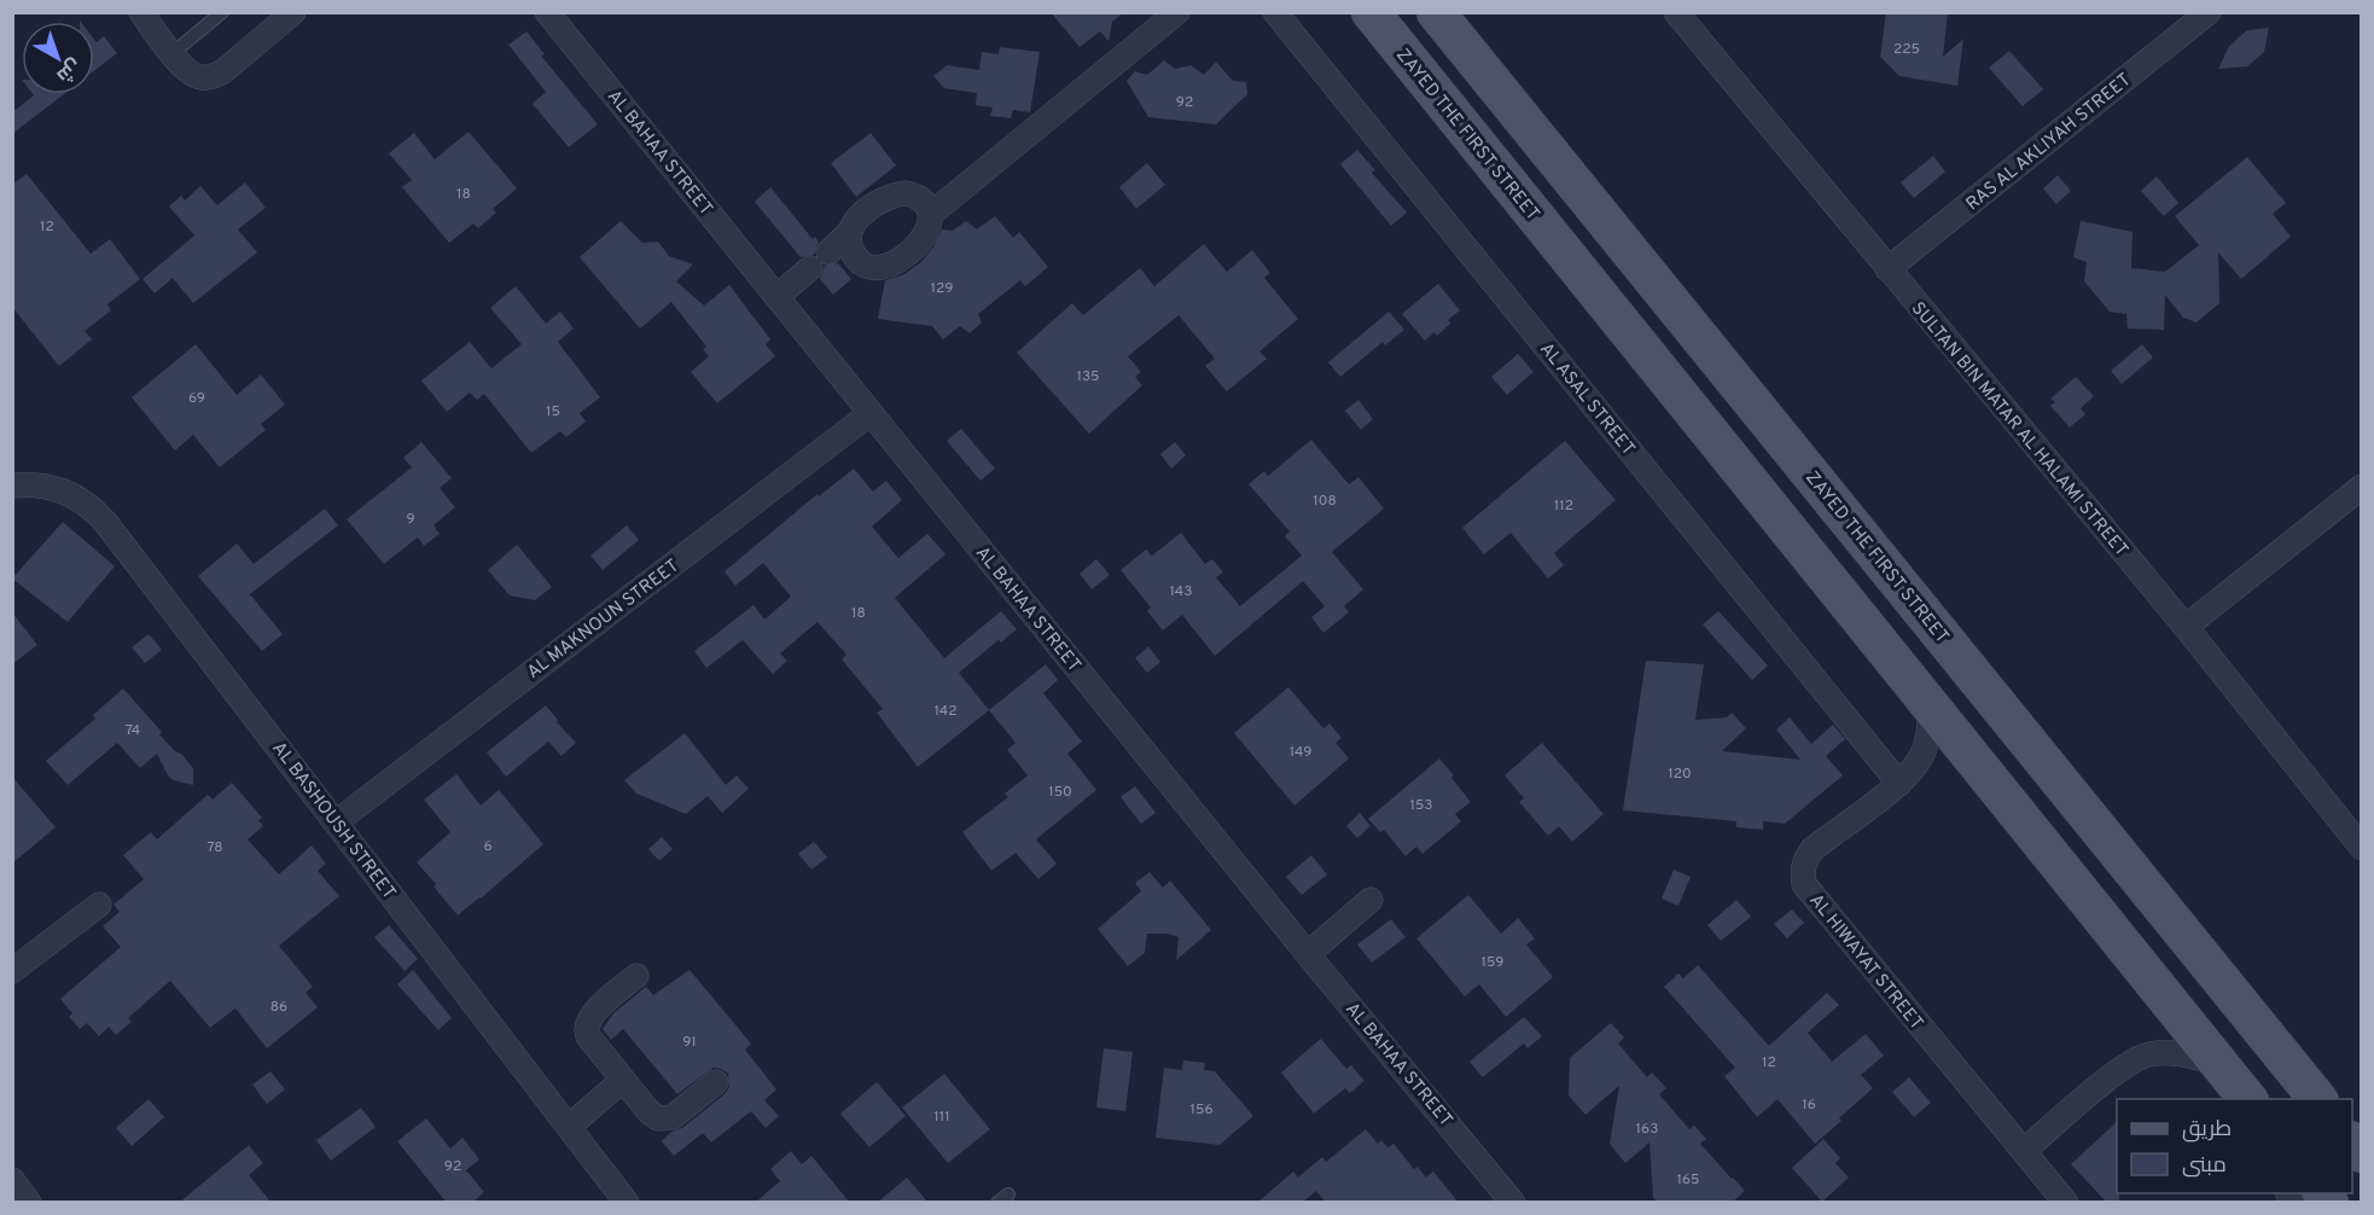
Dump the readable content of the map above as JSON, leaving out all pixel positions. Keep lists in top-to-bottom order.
{
  "streets": {
    "main road": ["ZAYED THE FIRST STREET"],
    "street": [
      "RAS AL AKLIYAH STREET",
      "AL BAHAA STREET",
      "AL ASAL STREET",
      "SULTAN BIN MATAR AL HALAMI STREET",
      "AL MAKNOUN STREET",
      "AL BASHOUSH STREET",
      "AL HIWAYAT STREET"
    ]
  },
  "crossings": [
    ["ZAYED THE FIRST STREET", "AL HIWAYAT STREET"],
    ["RAS AL AKLIYAH STREET", "SULTAN BIN MATAR AL HALAMI STREET"],
    ["AL BAHAA STREET", "AL MAKNOUN STREET"],
    ["AL ASAL STREET", "AL HIWAYAT STREET"],
    ["AL MAKNOUN STREET", "AL BASHOUSH STREET"]
  ],
  "house_numbers": [
    "225",
    "92",
    "18",
    "12",
    "129",
    "135",
    "69",
    "15",
    "108",
    "112",
    "9",
    "143",
    "18",
    "142",
    "74",
    "149",
    "120",
    "150",
    "153",
    "6",
    "78",
    "159",
    "86",
    "91",
    "12",
    "16",
    "156",
    "111",
    "163",
    "92",
    "165"
  ],
  "legend": ["طريق", "مبنى"],
  "north": "bottom right"
}
